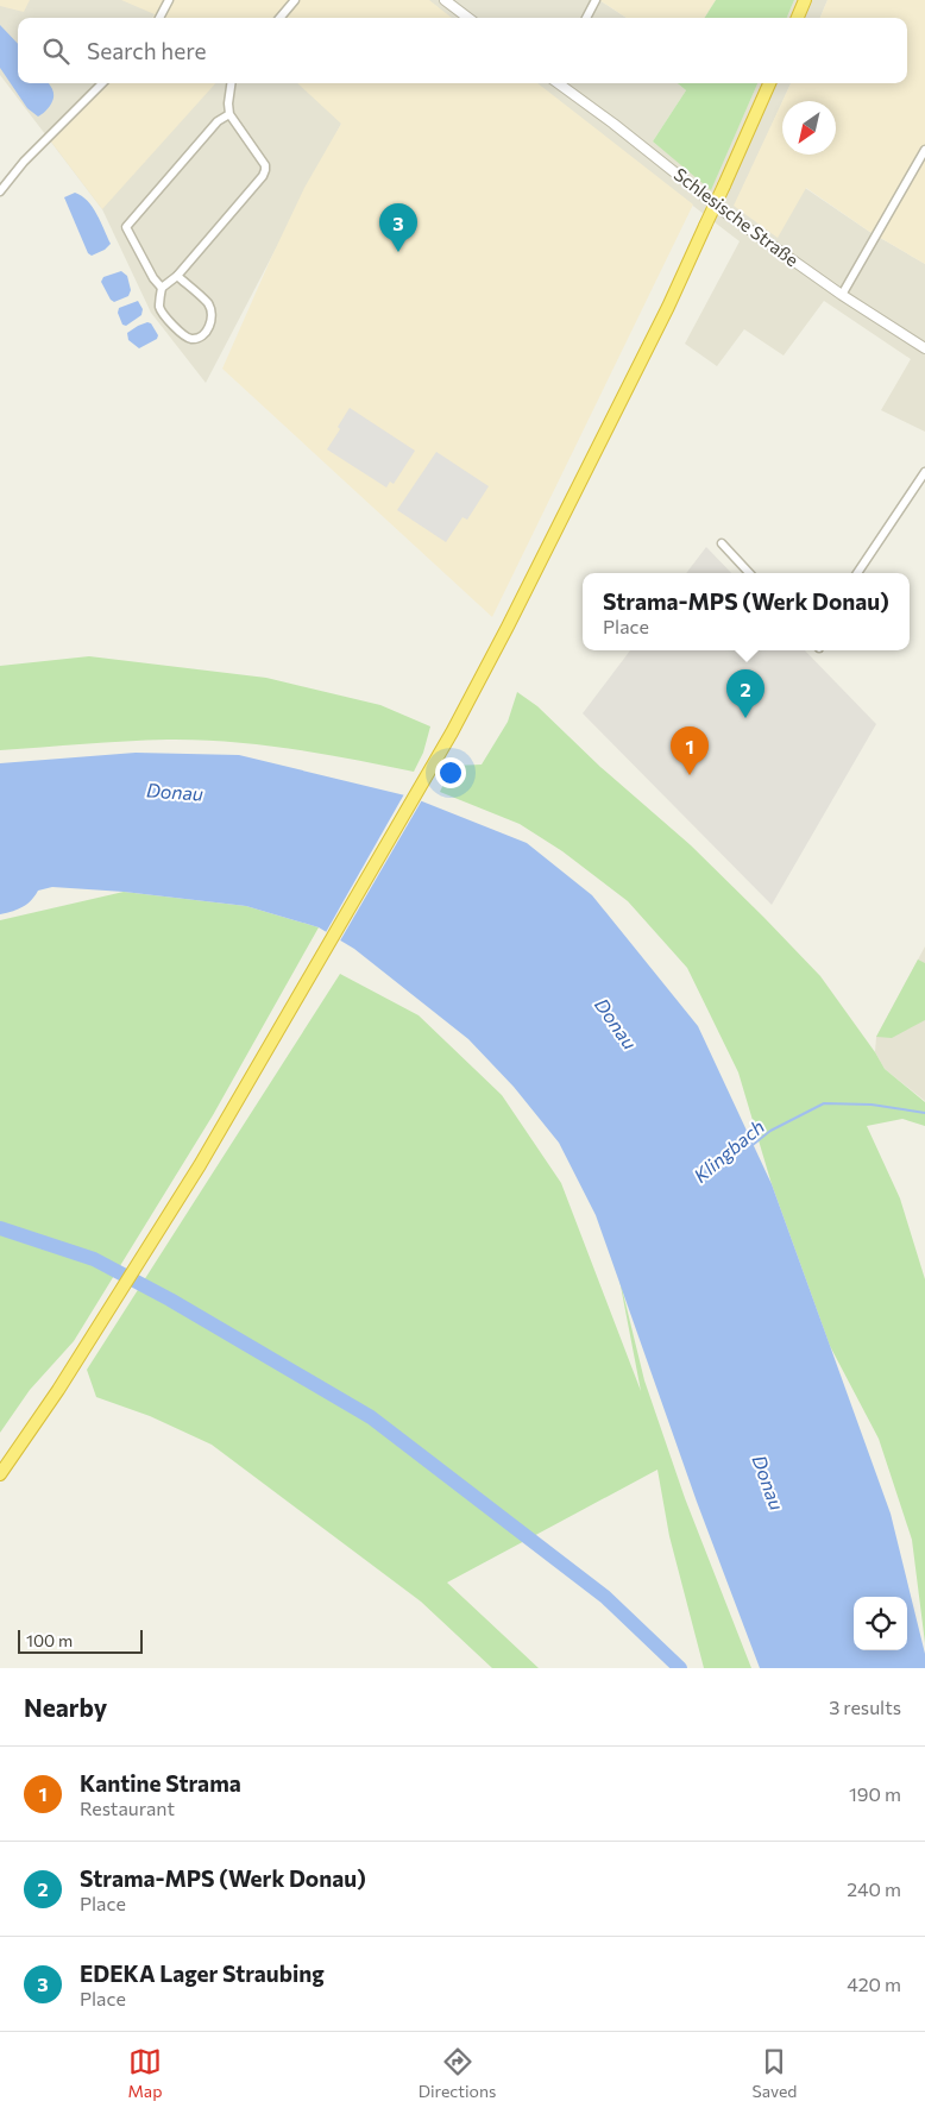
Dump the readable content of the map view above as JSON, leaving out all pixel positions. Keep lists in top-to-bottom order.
{
  "streets": {
    "street": ["Schlesische Straße"]
  },
  "water": ["Donau", "Klingbach"],
  "scale_bar": "100 m",
  "north": "bottom left",
  "page": {
    "search": "Search here",
    "pins": ["3", "2", "1"],
    "popup": ["Strama-MPS (Werk Donau)", "Place"],
    "scale": "100 m",
    "heading": ["Nearby", "3 results"],
    "list": [
      {
        "mark": "1",
        "name": "Kantine Strama",
        "note": "Restaurant",
        "value": "190 m"
      },
      {
        "mark": "2",
        "name": "Strama-MPS (Werk Donau)",
        "note": "Place",
        "value": "240 m"
      },
      {
        "mark": "3",
        "name": "EDEKA Lager Straubing",
        "note": "Place",
        "value": "420 m"
      }
    ],
    "nav": ["Map", "Directions", "Saved"]
  }
}
